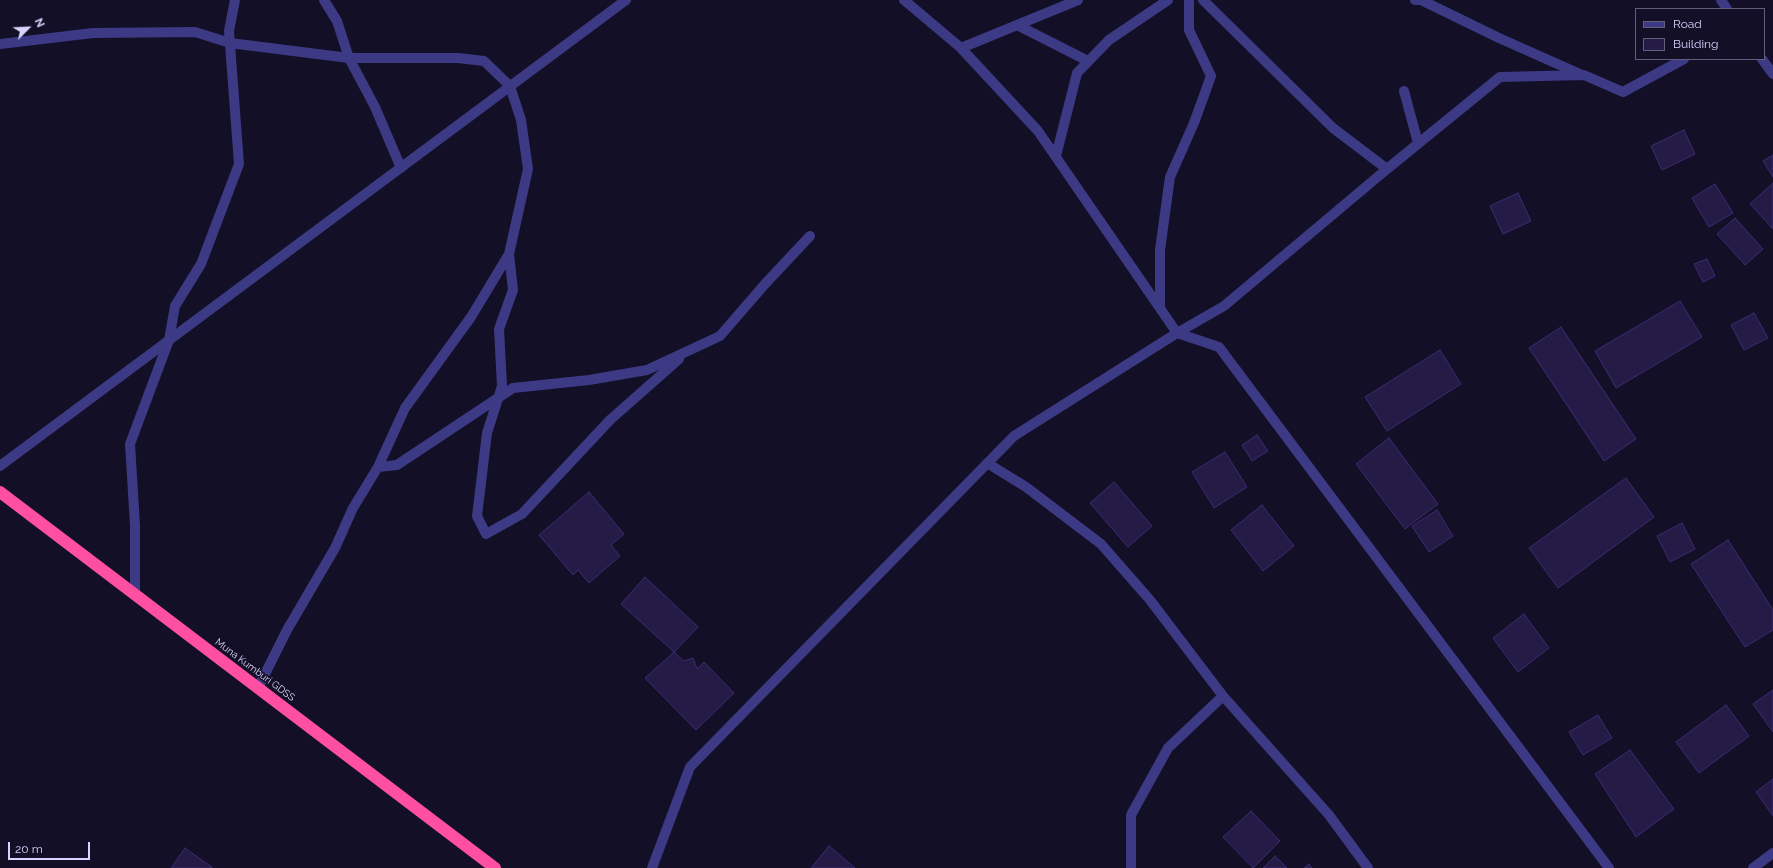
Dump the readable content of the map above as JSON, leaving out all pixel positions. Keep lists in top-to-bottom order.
{
  "streets": {
    "highway": ["Muna Kumburi GDSS"]
  },
  "legend": ["Road", "Building"],
  "scale_bar": "20 m",
  "north": "top right"
}
